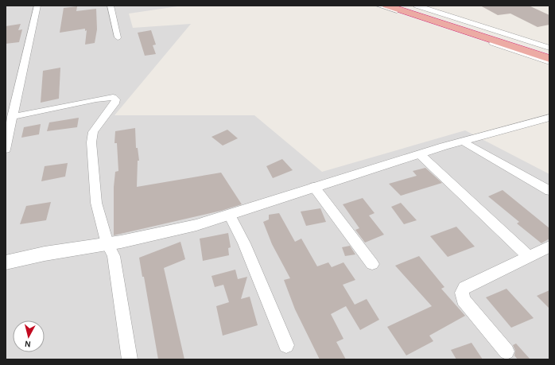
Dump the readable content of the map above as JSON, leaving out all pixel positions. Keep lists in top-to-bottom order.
{
  "north": "bottom"
}
